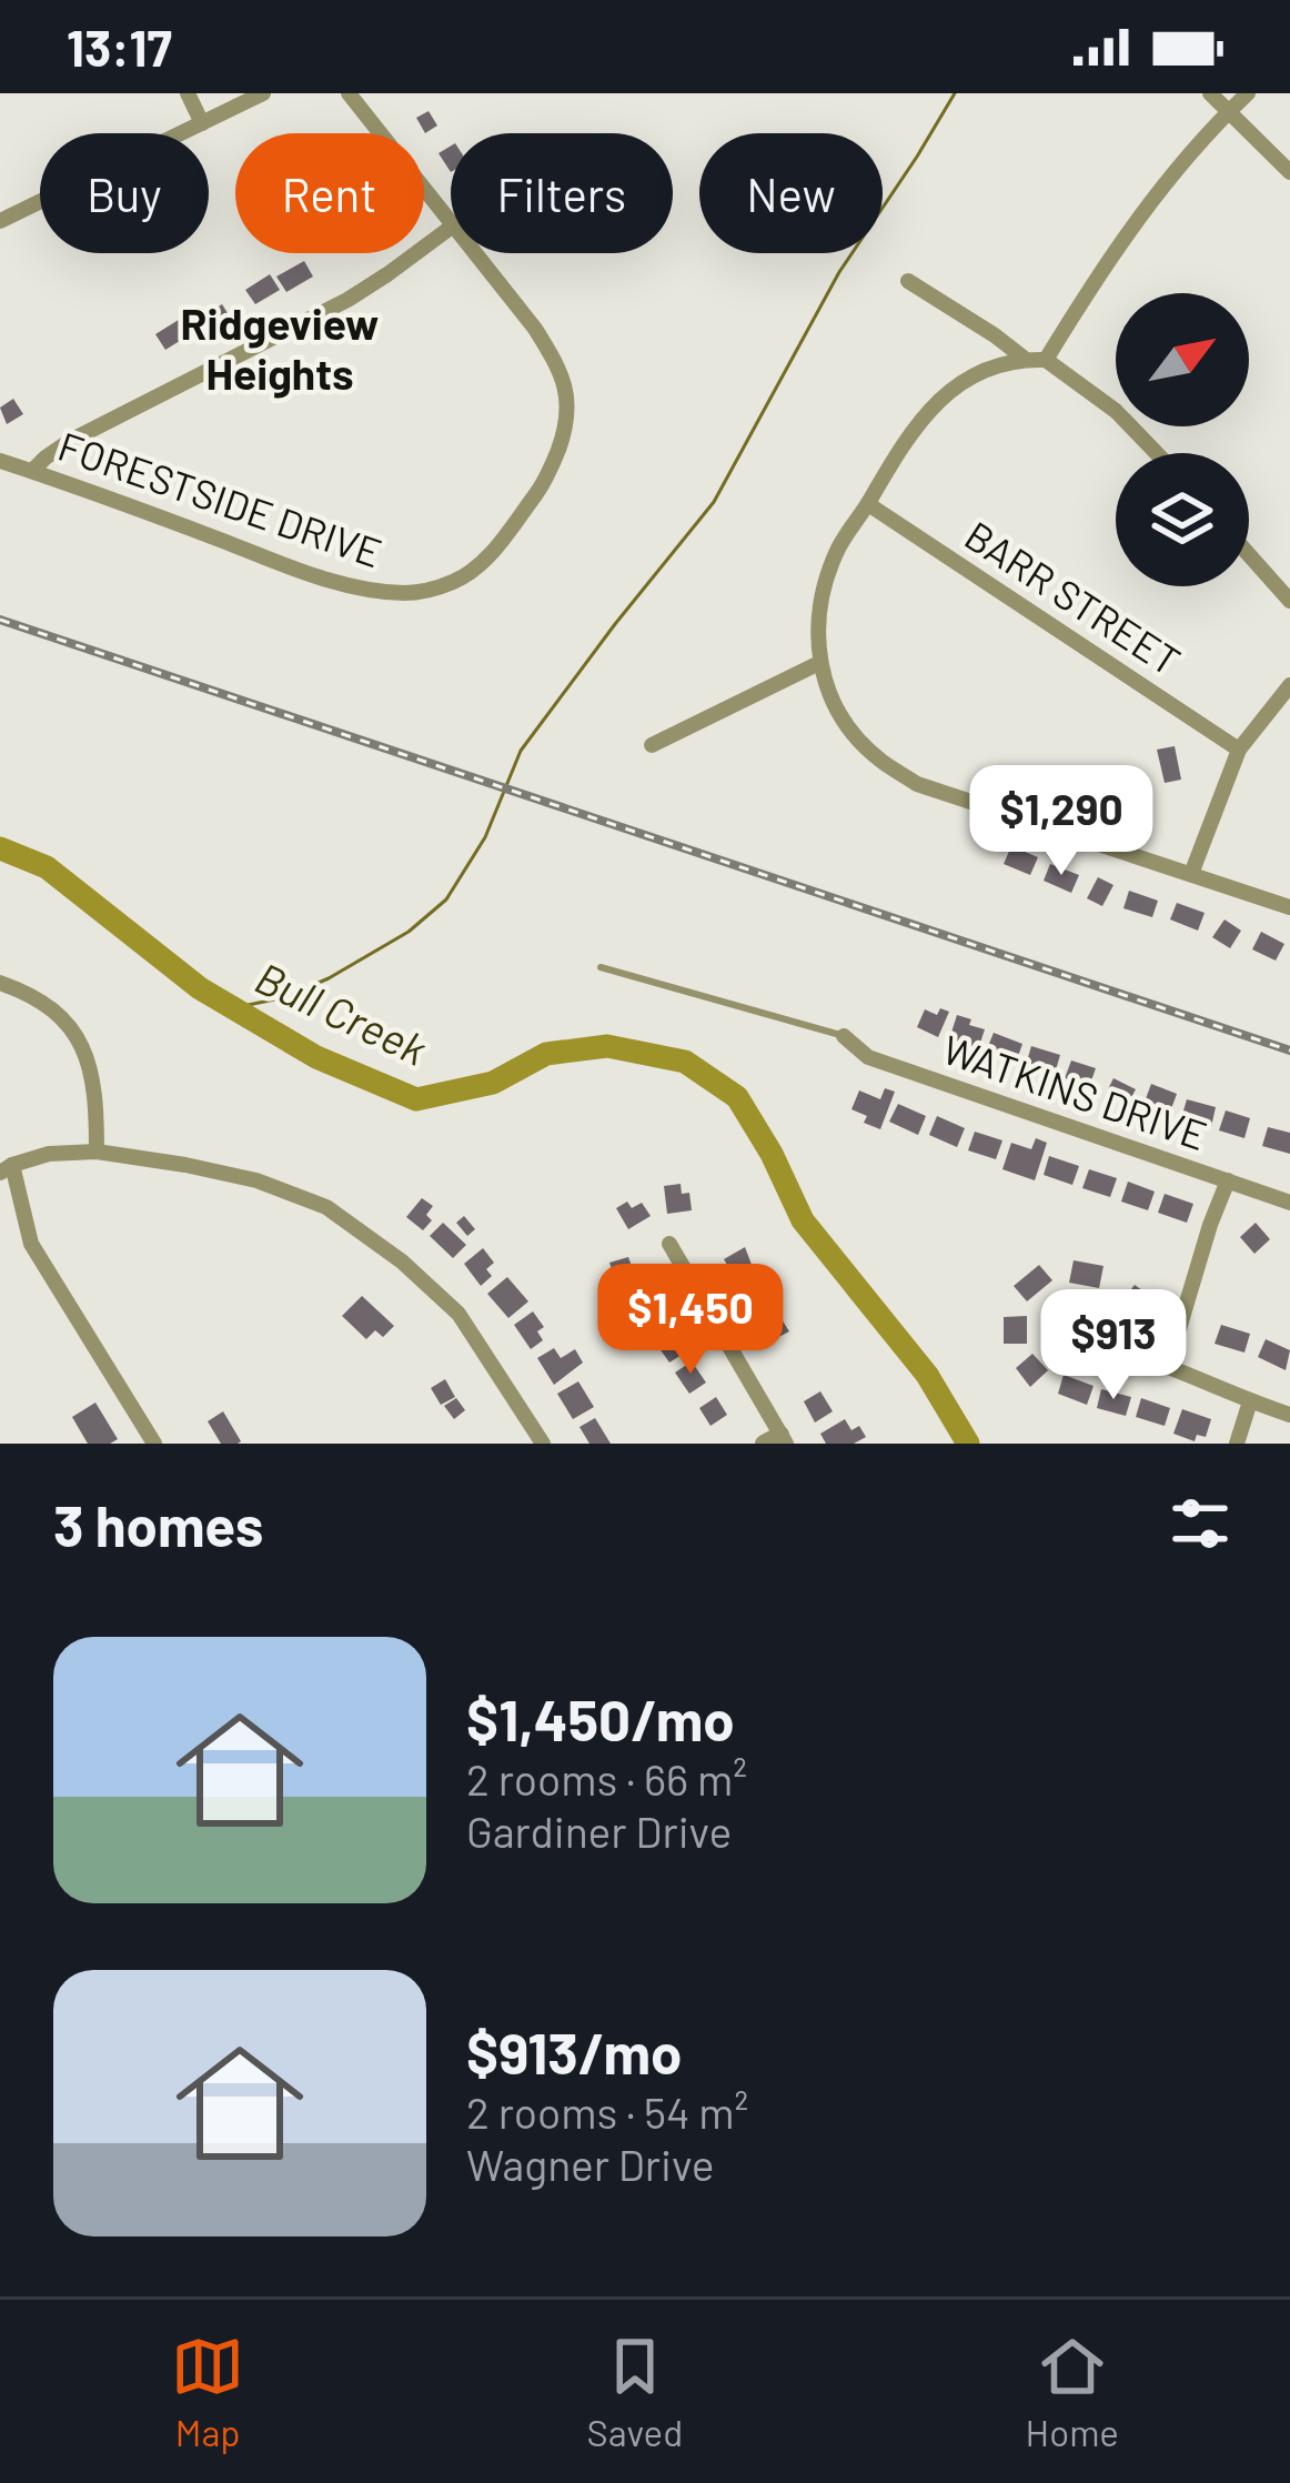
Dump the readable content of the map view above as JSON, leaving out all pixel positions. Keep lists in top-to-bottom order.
{
  "streets": {
    "street": ["FORESTSIDE DRIVE", "BARR STREET", "WATKINS DRIVE"]
  },
  "districts": ["Ridgeview Heights"],
  "water": ["Bull Creek"],
  "north": "top right",
  "page": {
    "status": "13:17",
    "chip": [
      "Buy",
      "Rent",
      "Filters",
      "New"
    ],
    "price": ["$1,290", "$1,450", "$913"],
    "heading": "3 homes",
    "list": [
      {
        "name": "$1,450/mo",
        "note": "2 rooms · 66 m² · Gardiner Drive"
      },
      {
        "name": "$913/mo",
        "note": "2 rooms · 54 m² · Wagner Drive"
      }
    ],
    "tabs": ["Map", "Saved", "Home"]
  }
}
